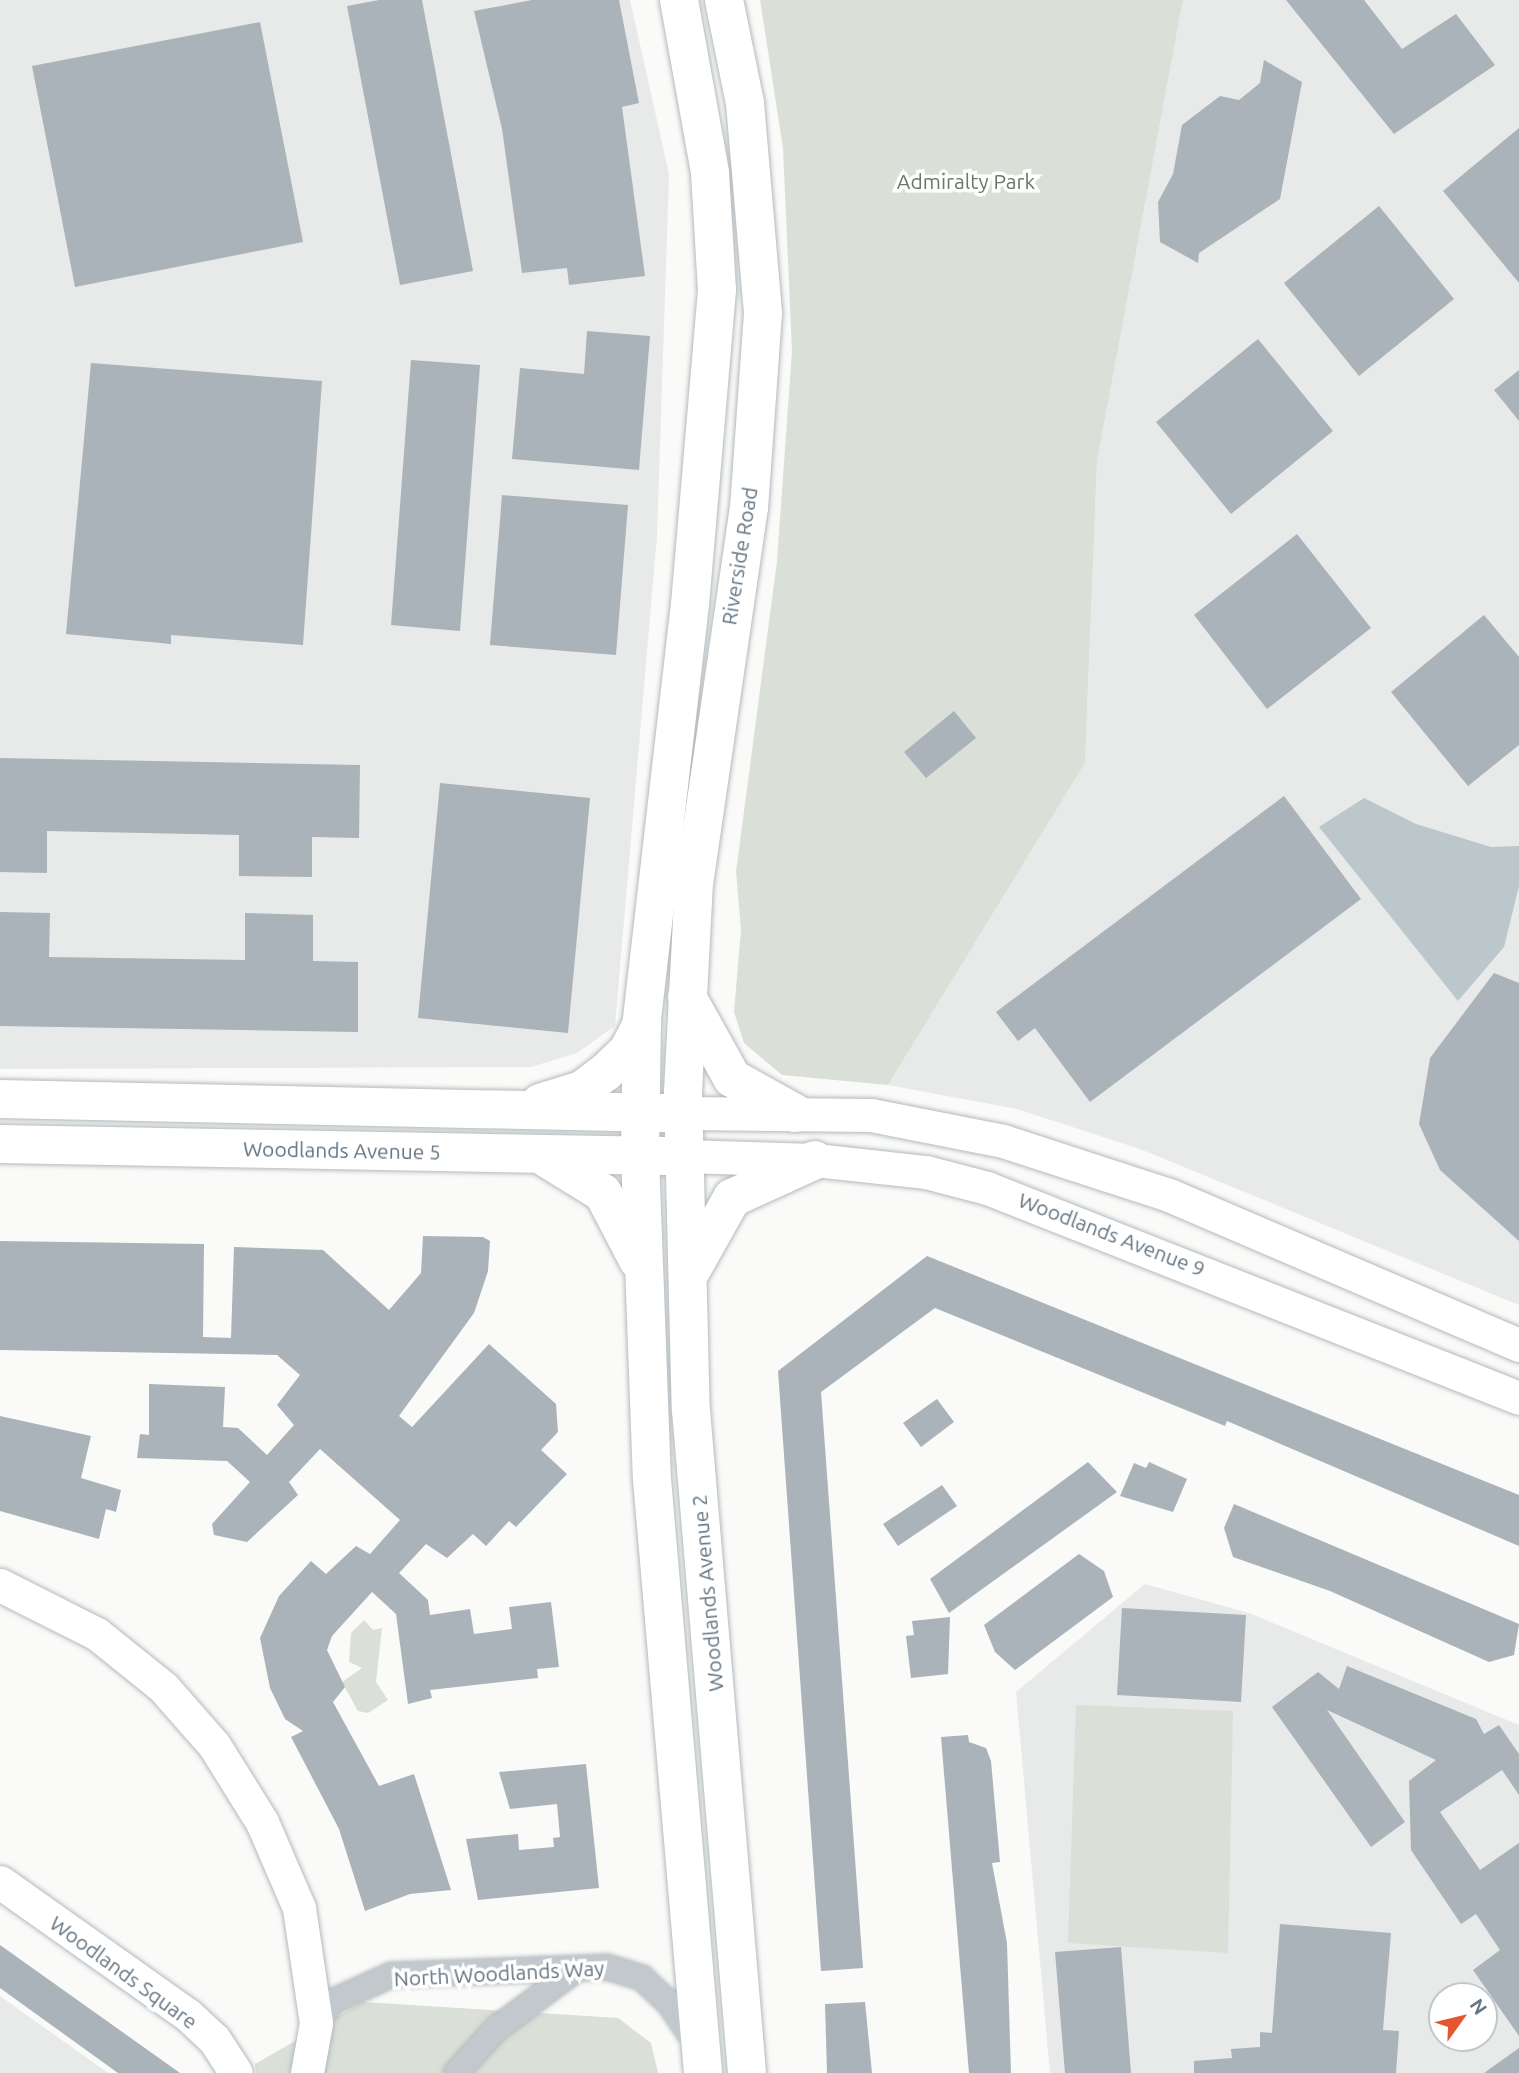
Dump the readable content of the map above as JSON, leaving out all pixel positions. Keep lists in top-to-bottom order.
{
  "streets": {
    "main road": [
      "Riverside Road",
      "Woodlands Avenue 5",
      "Woodlands Avenue 9",
      "Woodlands Avenue 2",
      "Woodlands Square"
    ],
    "street": ["North Woodlands Way"]
  },
  "crossings": [
    ["Riverside Road", "Woodlands Avenue 5"],
    ["Riverside Road", "Woodlands Avenue 2"],
    ["Woodlands Avenue 5", "Woodlands Avenue 9"],
    ["Woodlands Avenue 5", "Woodlands Avenue 2"],
    ["Woodlands Avenue 9", "Woodlands Avenue 2"]
  ],
  "parks": ["Admiralty Park"],
  "north": "top right"
}
